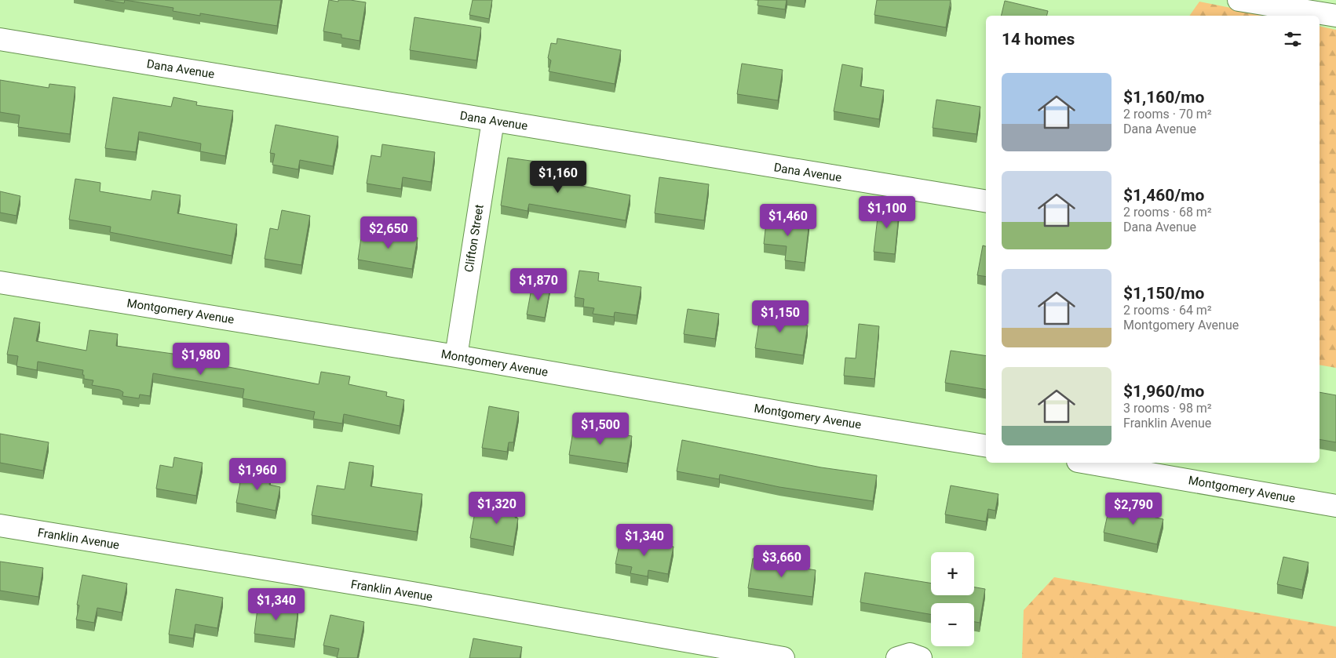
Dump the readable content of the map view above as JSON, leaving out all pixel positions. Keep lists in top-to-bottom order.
{
  "streets": {
    "street": [
      "Dana Avenue",
      "Clifton Street",
      "Montgomery Avenue",
      "Franklin Avenue"
    ]
  },
  "crossings": [
    ["Dana Avenue", "Clifton Street"],
    ["Clifton Street", "Montgomery Avenue"]
  ],
  "page": {
    "heading": "14 homes",
    "list": [
      {
        "name": "$1,160/mo",
        "note": "2 rooms · 70 m² · Dana Avenue"
      },
      {
        "name": "$1,460/mo",
        "note": "2 rooms · 68 m² · Dana Avenue"
      },
      {
        "name": "$1,150/mo",
        "note": "2 rooms · 64 m² · Montgomery Avenue"
      },
      {
        "name": "$1,960/mo",
        "note": "3 rooms · 98 m² · Franklin Avenue"
      }
    ],
    "price": [
      "$1,160",
      "$1,100",
      "$1,460",
      "$2,650",
      "$1,870",
      "$1,150",
      "$1,980",
      "$1,500",
      "$1,960",
      "$1,320",
      "$2,790",
      "$1,340",
      "$3,660",
      "$1,340"
    ],
    "map_buttons": ["+", "−"]
  }
}
